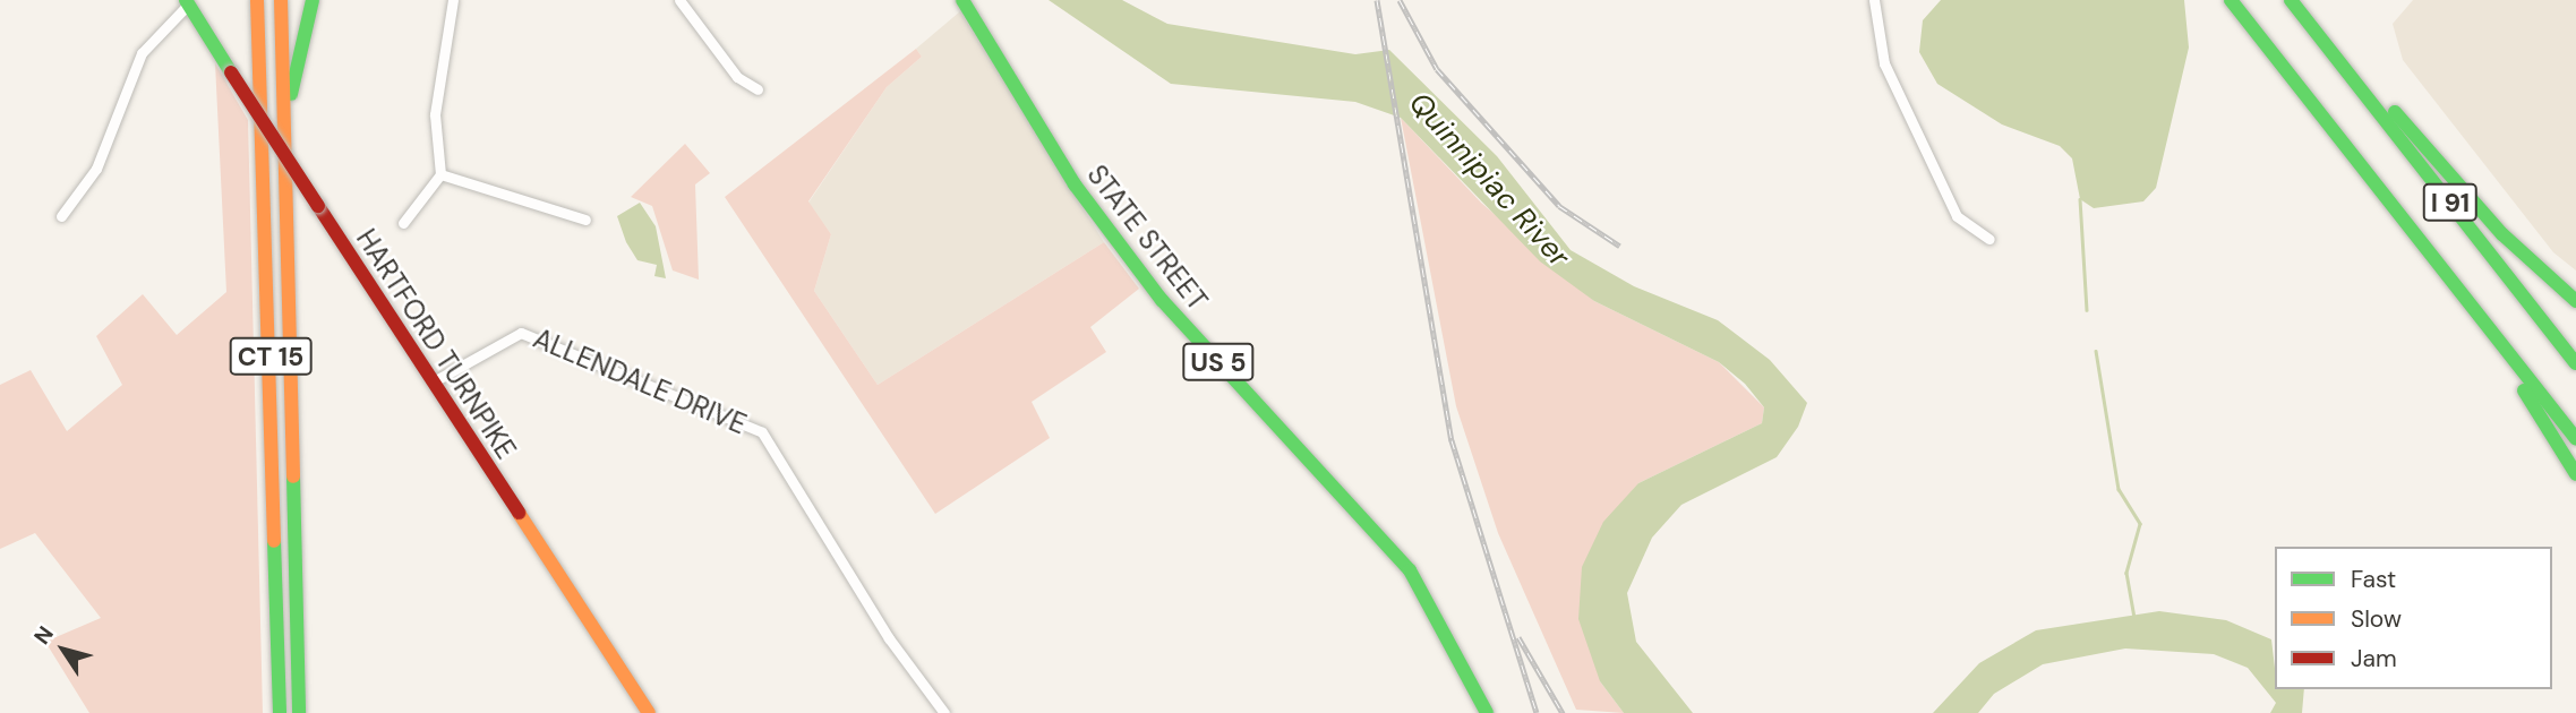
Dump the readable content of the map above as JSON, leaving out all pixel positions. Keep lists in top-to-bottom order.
{
  "streets": {
    "main road": [
      "I 91",
      "STATE STREET",
      "HARTFORD TURNPIKE",
      "CT 15",
      "US 5"
    ],
    "street": ["ALLENDALE DRIVE"]
  },
  "crossings": [
    ["HARTFORD TURNPIKE", "ALLENDALE DRIVE"]
  ],
  "water": ["Quinnipiac River"],
  "legend": ["Fast", "Slow", "Jam"],
  "north": "top left"
}
